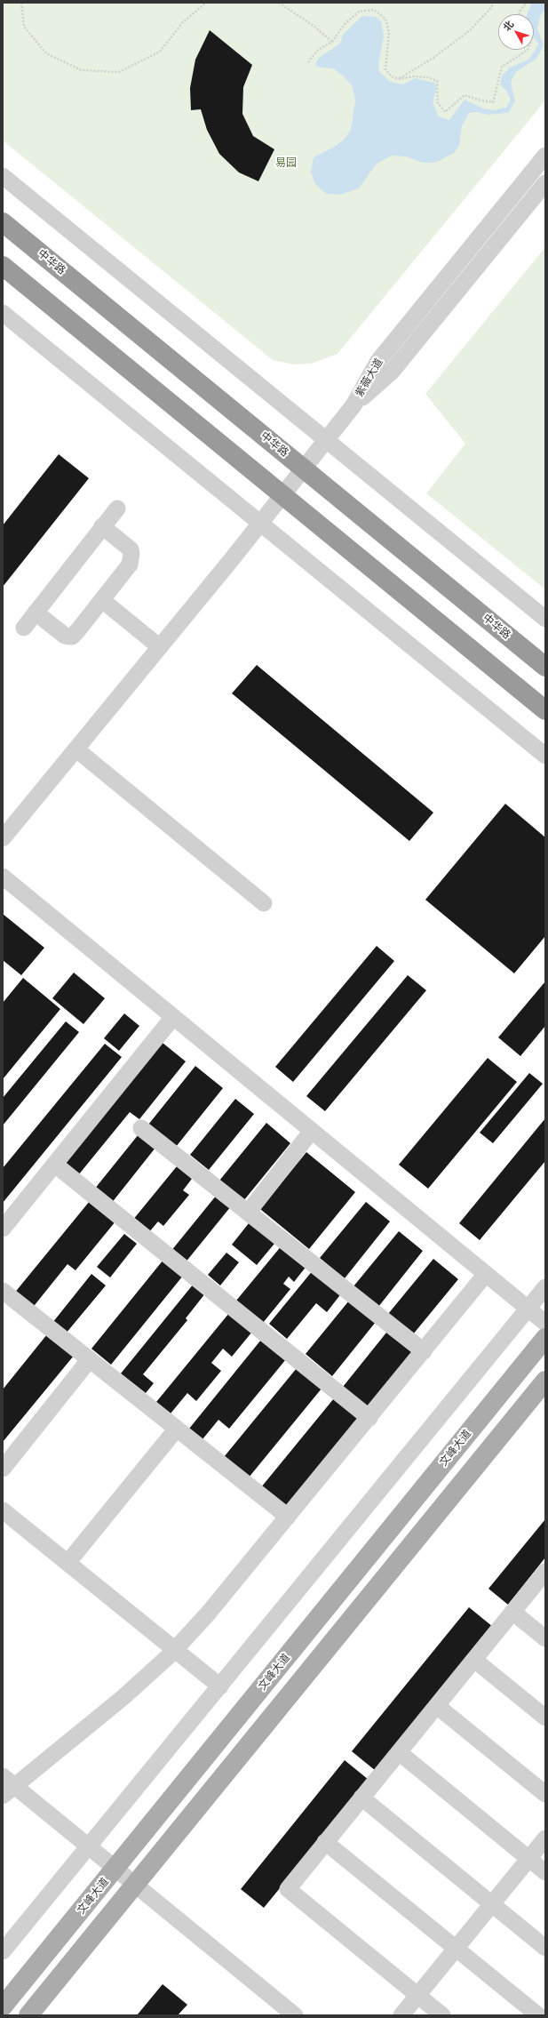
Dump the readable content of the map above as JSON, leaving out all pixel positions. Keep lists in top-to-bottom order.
{
  "streets": {
    "highway": ["中华路"],
    "main road": ["文峰大道"],
    "street": ["紫薇大道"]
  },
  "parks": ["易园"],
  "north": "top left"
}
